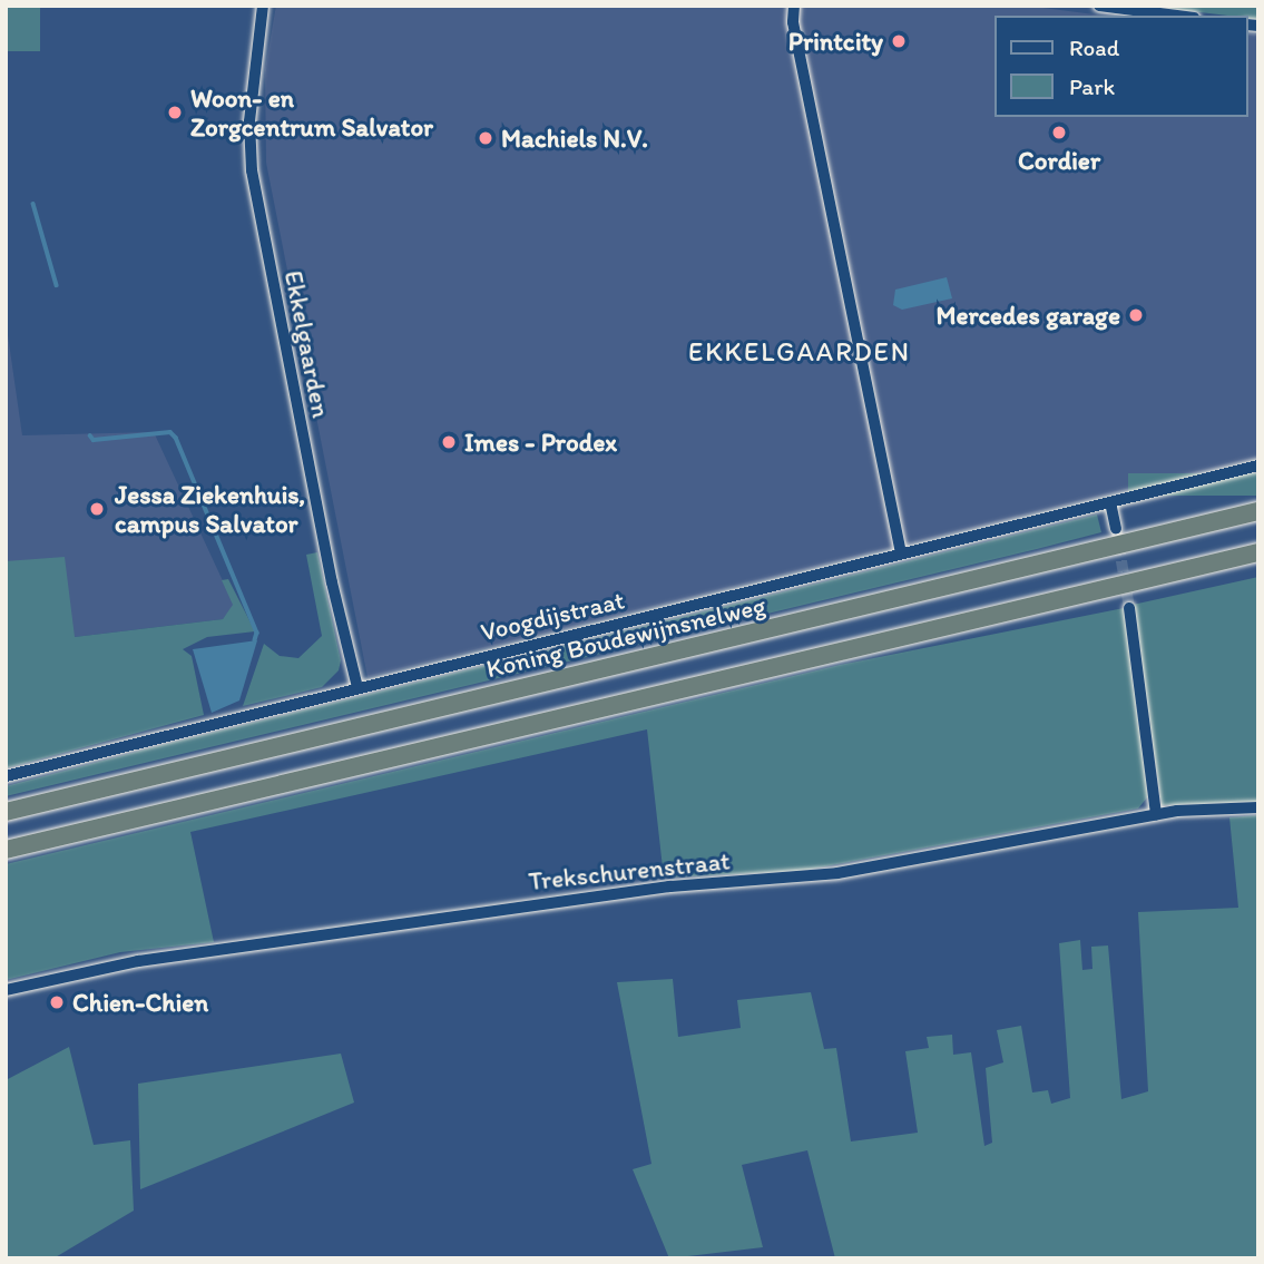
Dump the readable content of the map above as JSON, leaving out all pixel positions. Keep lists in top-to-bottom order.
{
  "streets": {
    "highway": ["Koning Boudewijnsnelweg"],
    "street": ["Ekkelgaarden", "Voogdijstraat", "Trekschurenstraat"]
  },
  "crossings": [
    ["Ekkelgaarden", "Voogdijstraat"]
  ],
  "districts": ["EKKELGAARDEN"],
  "places": [
    "Printcity",
    "Woon- en Zorgcentrum Salvator",
    "Cordier",
    "Machiels N.V.",
    "Mercedes garage",
    "Imes - Prodex",
    "Jessa Ziekenhuis, campus Salvator",
    "Chien-Chien"
  ],
  "legend": ["Road", "Park"]
}
